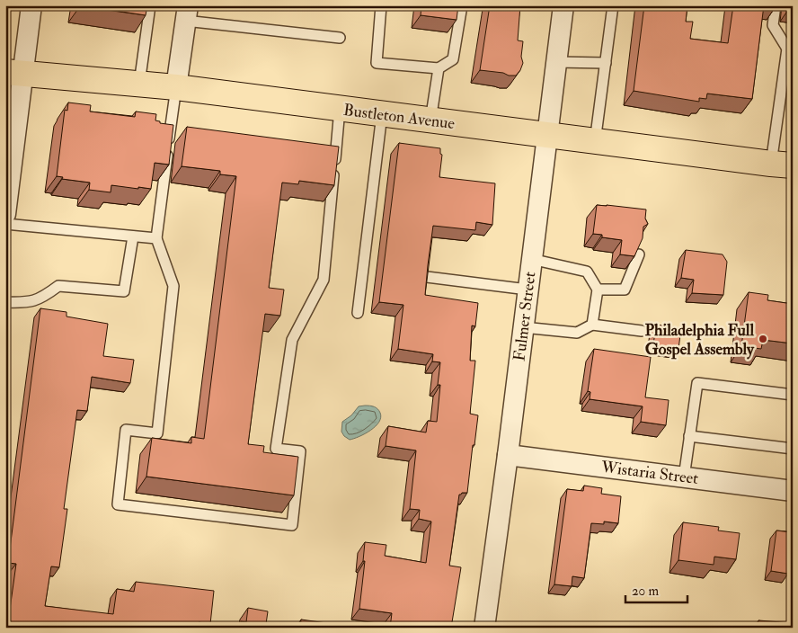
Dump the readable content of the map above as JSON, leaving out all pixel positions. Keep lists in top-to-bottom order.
{
  "streets": {
    "main road": ["Bustleton Avenue"],
    "street": ["Fulmer Street", "Wistaria Street"]
  },
  "crossings": [
    ["Bustleton Avenue", "Fulmer Street"],
    ["Fulmer Street", "Wistaria Street"]
  ],
  "places": ["Philadelphia Full Gospel Assembly"],
  "scale_bar": "20 m"
}
